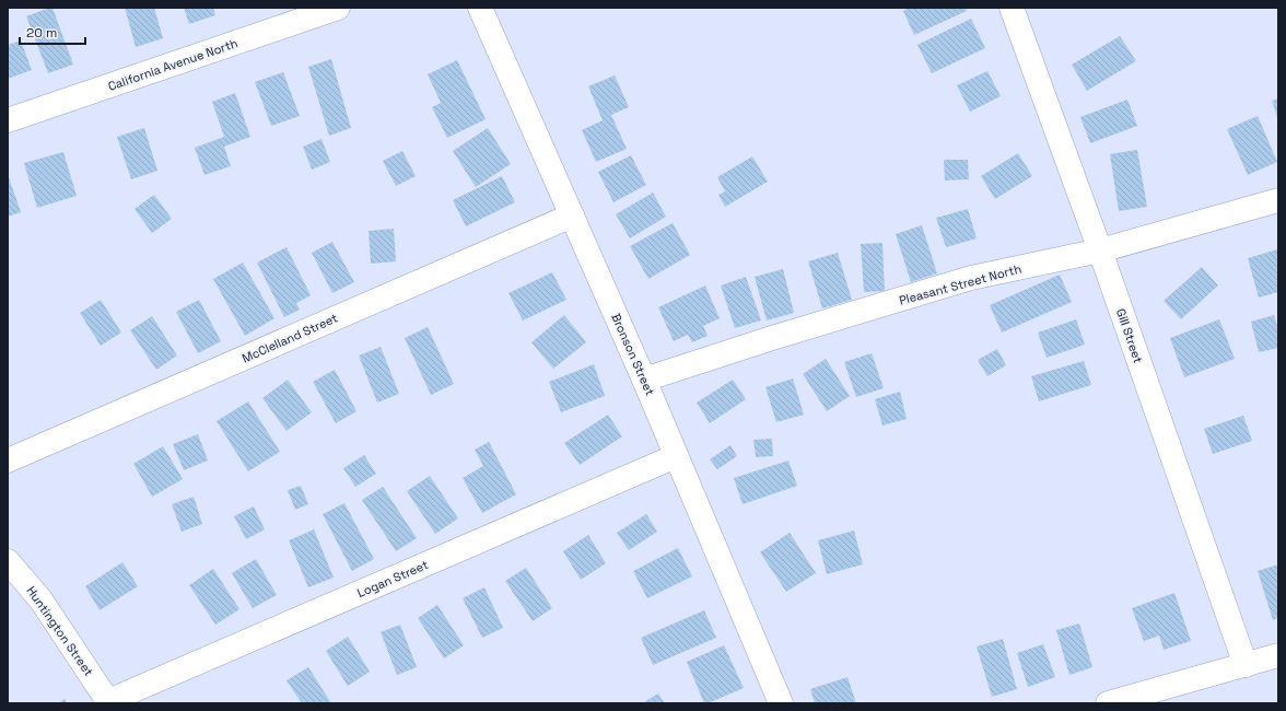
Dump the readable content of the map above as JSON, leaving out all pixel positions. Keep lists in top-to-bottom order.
{
  "streets": {
    "street": [
      "California Avenue North",
      "Pleasant Street North",
      "Gill Street",
      "McClelland Street",
      "Bronson Street",
      "Logan Street",
      "Huntington Street"
    ]
  },
  "crossings": [
    ["Pleasant Street North", "Gill Street"],
    ["Pleasant Street North", "Bronson Street"],
    ["McClelland Street", "Bronson Street"],
    ["Bronson Street", "Logan Street"],
    ["Logan Street", "Huntington Street"]
  ],
  "scale_bar": "20 m"
}
